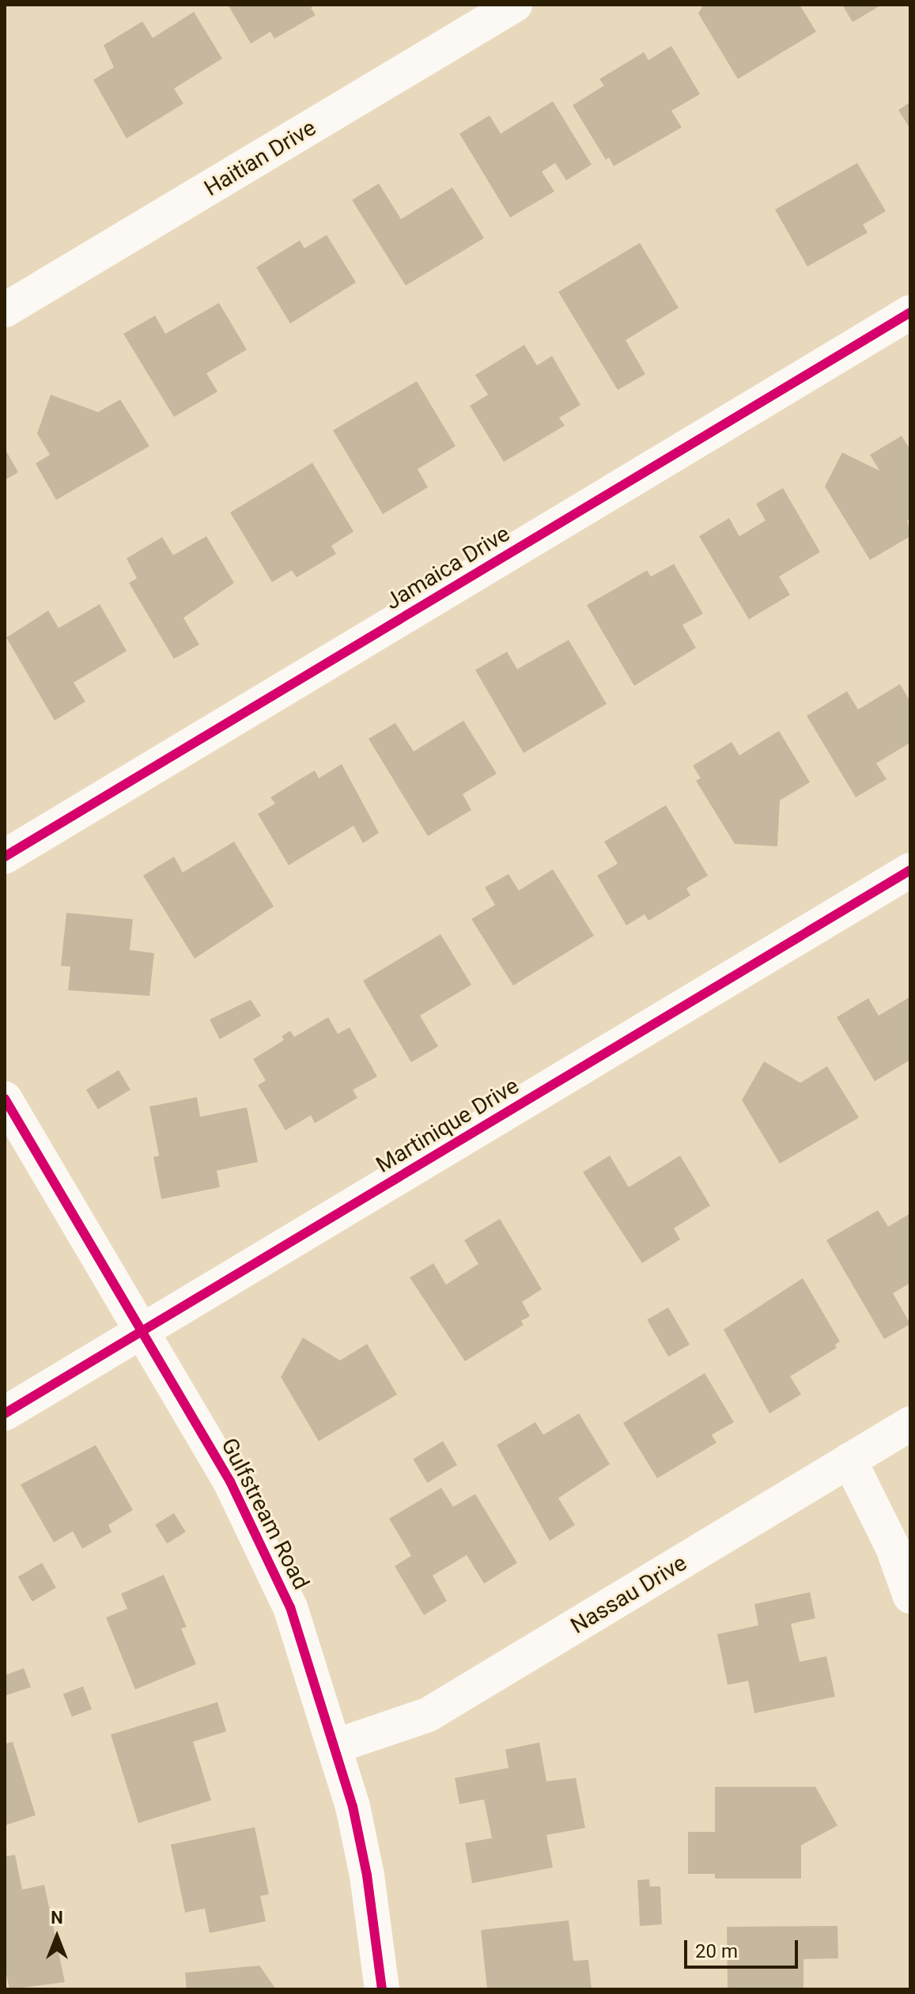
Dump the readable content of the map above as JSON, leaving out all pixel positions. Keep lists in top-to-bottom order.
{
  "streets": {
    "street": [
      "Haitian Drive",
      "Jamaica Drive",
      "Martinique Drive",
      "Gulfstream Road",
      "Nassau Drive"
    ]
  },
  "crossings": [
    ["Martinique Drive", "Gulfstream Road"],
    ["Gulfstream Road", "Nassau Drive"]
  ],
  "scale_bar": "20 m",
  "north": "top"
}
